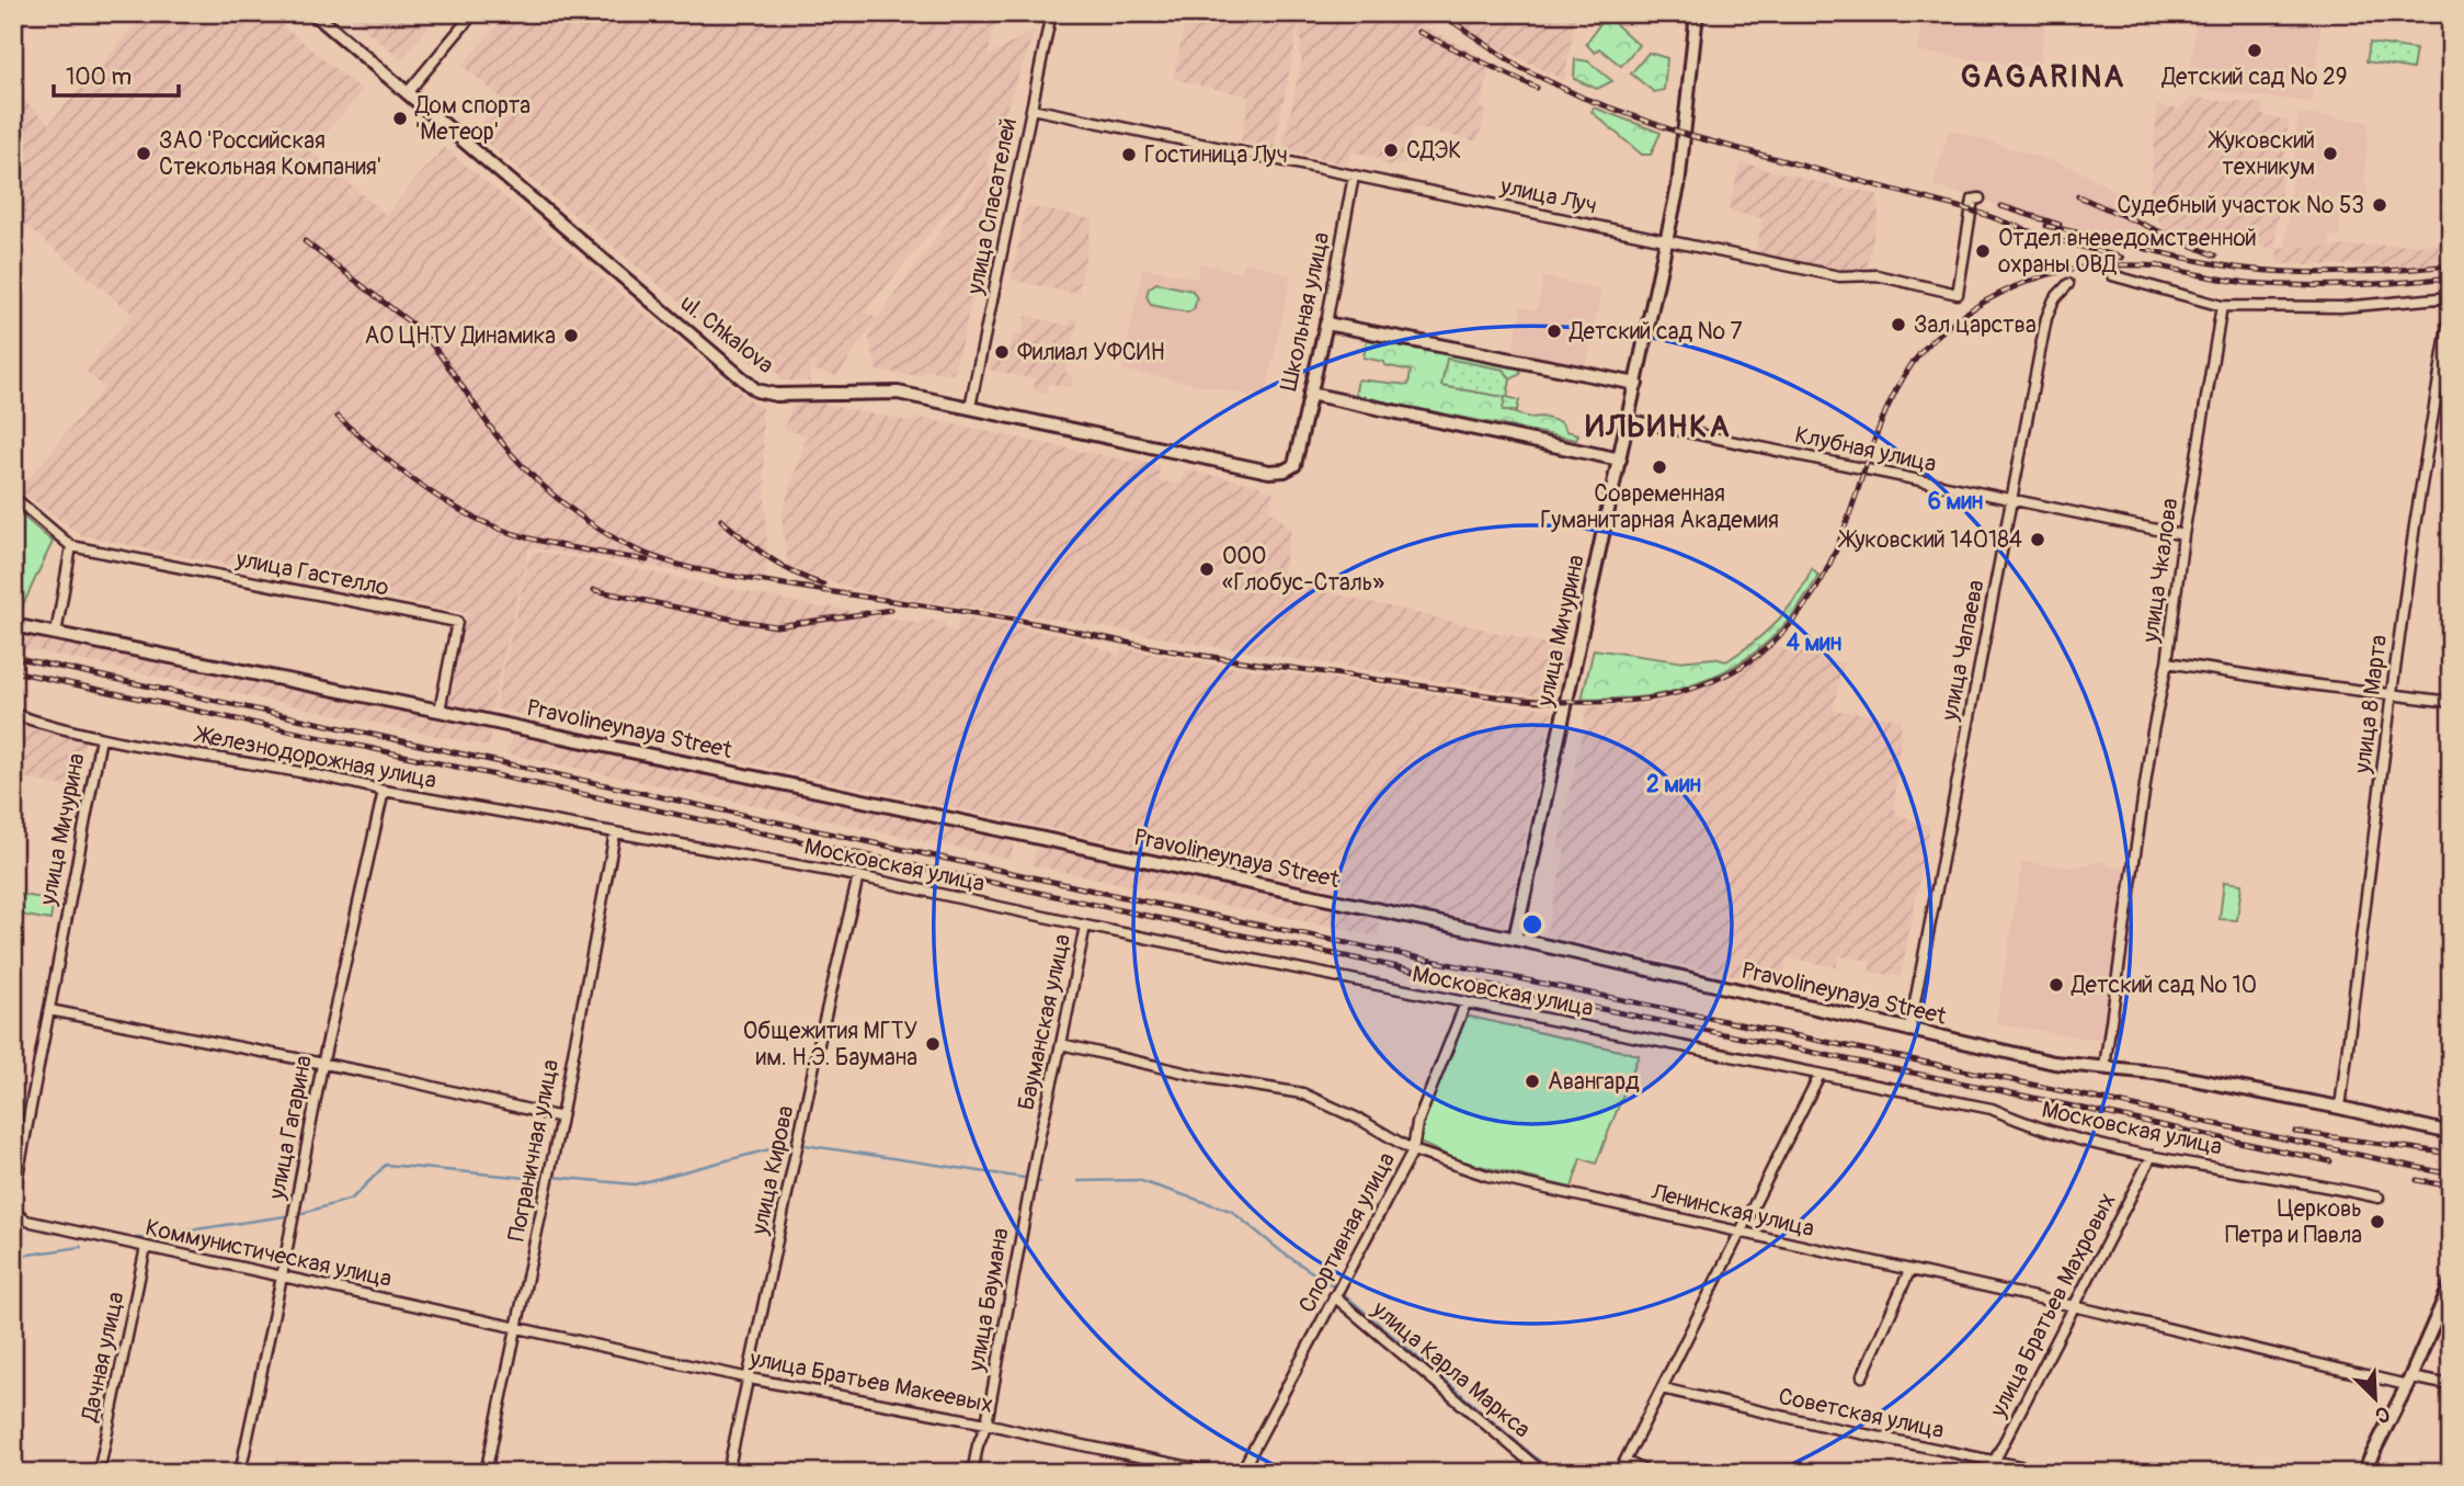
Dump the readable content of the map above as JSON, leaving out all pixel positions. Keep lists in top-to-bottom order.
{
  "streets": {
    "main road": [
      "Школьная улица",
      "ul. Chkalova",
      "улица Мичурина",
      "Pravolineynaya Street"
    ],
    "street": [
      "улица Луч",
      "улица Спасателей",
      "Клубная улица",
      "улица Чкалова",
      "улица Гастелло",
      "улица Чапаева",
      "улица 8 Марта",
      "Железнодорожная улица",
      "Московская улица",
      "Бауманская улица",
      "улица Гагарина",
      "Пограничная улица",
      "улица Кирова",
      "Ленинская улица",
      "Спортивная улица",
      "Коммунистическая улица",
      "улица Баумана",
      "улица Братьев Махровых",
      "Дачная улица",
      "улица Карла Маркса",
      "улица Братьев Макеевых",
      "Советская улица"
    ]
  },
  "crossings": [
    ["улица Луч", "улица Спасателей"],
    ["улица Луч", "Школьная улица"],
    ["улица Луч", "улица Мичурина"],
    ["улица Спасателей", "ul. Chkalova"],
    ["Школьная улица", "ul. Chkalova"],
    ["Клубная улица", "улица Чкалова"],
    ["Клубная улица", "улица Мичурина"],
    ["Клубная улица", "улица Чапаева"],
    ["улица Чкалова", "Pravolineynaya Street"],
    ["улица Гастелло", "Pravolineynaya Street"],
    ["улица Мичурина", "Pravolineynaya Street"],
    ["улица Мичурина", "Железнодорожная улица"],
    ["улица Чапаева", "Pravolineynaya Street"],
    ["улица 8 Марта", "Pravolineynaya Street"],
    ["Железнодорожная улица", "Московская улица"],
    ["Железнодорожная улица", "улица Гагарина"],
    ["Железнодорожная улица", "Пограничная улица"],
    ["Московская улица", "Бауманская улица"],
    ["Московская улица", "Пограничная улица"],
    ["Московская улица", "улица Кирова"],
    ["Московская улица", "Спортивная улица"],
    ["Московская улица", "улица Братьев Махровых"],
    ["Бауманская улица", "Ленинская улица"],
    ["Бауманская улица", "улица Баумана"],
    ["улица Гагарина", "Коммунистическая улица"],
    ["Пограничная улица", "Коммунистическая улица"],
    ["Пограничная улица", "улица Братьев Макеевых"],
    ["улица Кирова", "улица Братьев Макеевых"],
    ["Ленинская улица", "Спортивная улица"],
    ["Ленинская улица", "улица Братьев Махровых"],
    ["Спортивная улица", "улица Карла Маркса"],
    ["Коммунистическая улица", "Дачная улица"],
    ["Коммунистическая улица", "улица Братьев Макеевых"],
    ["улица Баумана", "улица Братьев Макеевых"],
    ["улица Братьев Махровых", "Советская улица"]
  ],
  "districts": ["GAGARINA", "ИЛЬИНКА"],
  "places": [
    "Детский сад № 29",
    "Дом спорта 'Метеор'",
    "СДЭК",
    "ЗАО 'Российская Стекольная Компания'",
    "Жуковский техникум",
    "Гостиница Луч",
    "Судебный участок № 53",
    "Отдел вневедомственной охраны ОВД",
    "Зал царства",
    "Детский сад № 7",
    "АО ЦНТУ Динамика",
    "Филиал УФСИН",
    "Современная Гуманитарная Академия",
    "Жуковский 140184",
    "ООО «Глобус-Сталь»",
    "Детский сад № 10",
    "Общежития МГТУ им. Н.Э. Баумана",
    "Авангард",
    "Церковь Петра и Павла"
  ],
  "scale_bar": "100 m",
  "north": "bottom right",
  "rings": ["6 мин", "4 мин", "2 мин"]
}
